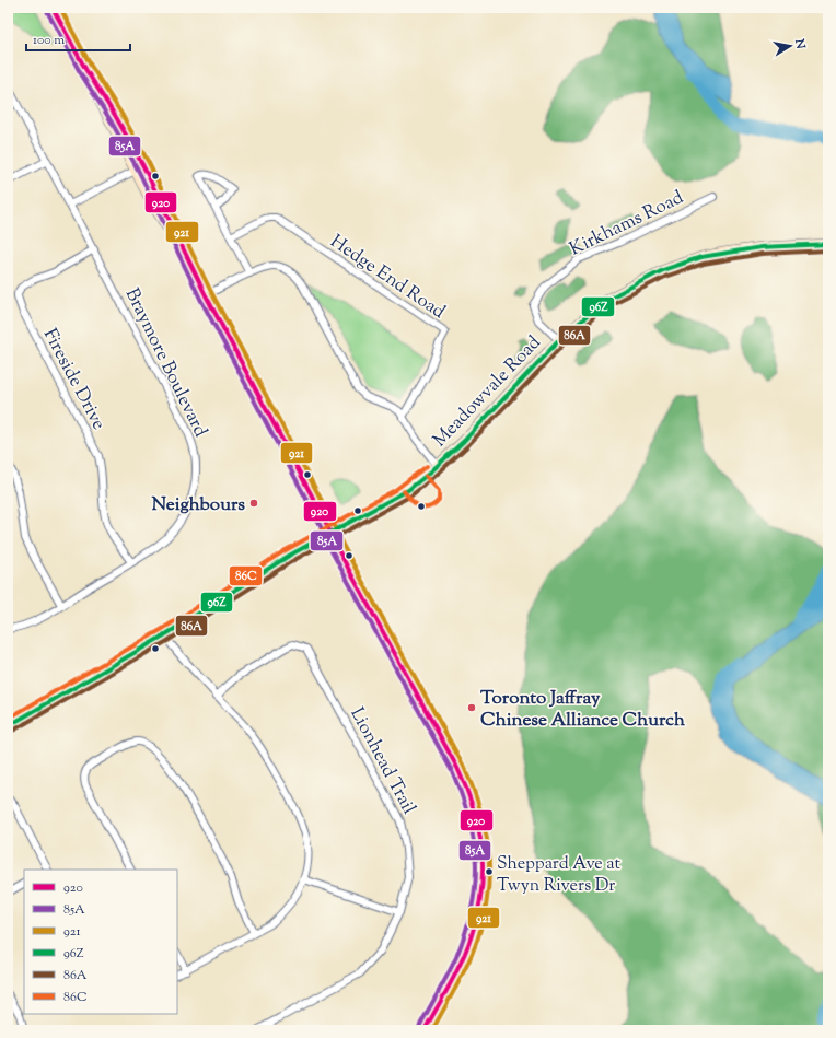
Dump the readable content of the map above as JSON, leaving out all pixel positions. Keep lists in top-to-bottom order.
{
  "streets": {
    "main road": ["Meadowvale Road"],
    "street": [
      "Kirkhams Road",
      "Hedge End Road",
      "Braymore Boulevard",
      "Fireside Drive",
      "Lionhead Trail"
    ]
  },
  "crossings": [
    ["Kirkhams Road", "Meadowvale Road"],
    ["Braymore Boulevard", "Fireside Drive"]
  ],
  "places": ["Neighbours", "Toronto Jaffray Chinese Alliance Church", "Sheppard Ave at Twyn Rivers Dr"],
  "lines": [
    "transit line 920",
    "transit line 921",
    "transit line 85A",
    "transit line 96Z",
    "transit line 86A",
    "transit line 86C"
  ],
  "legend": [
    "920",
    "85A",
    "921",
    "96Z",
    "86A",
    "86C"
  ],
  "scale_bar": "100 m",
  "north": "right"
}
